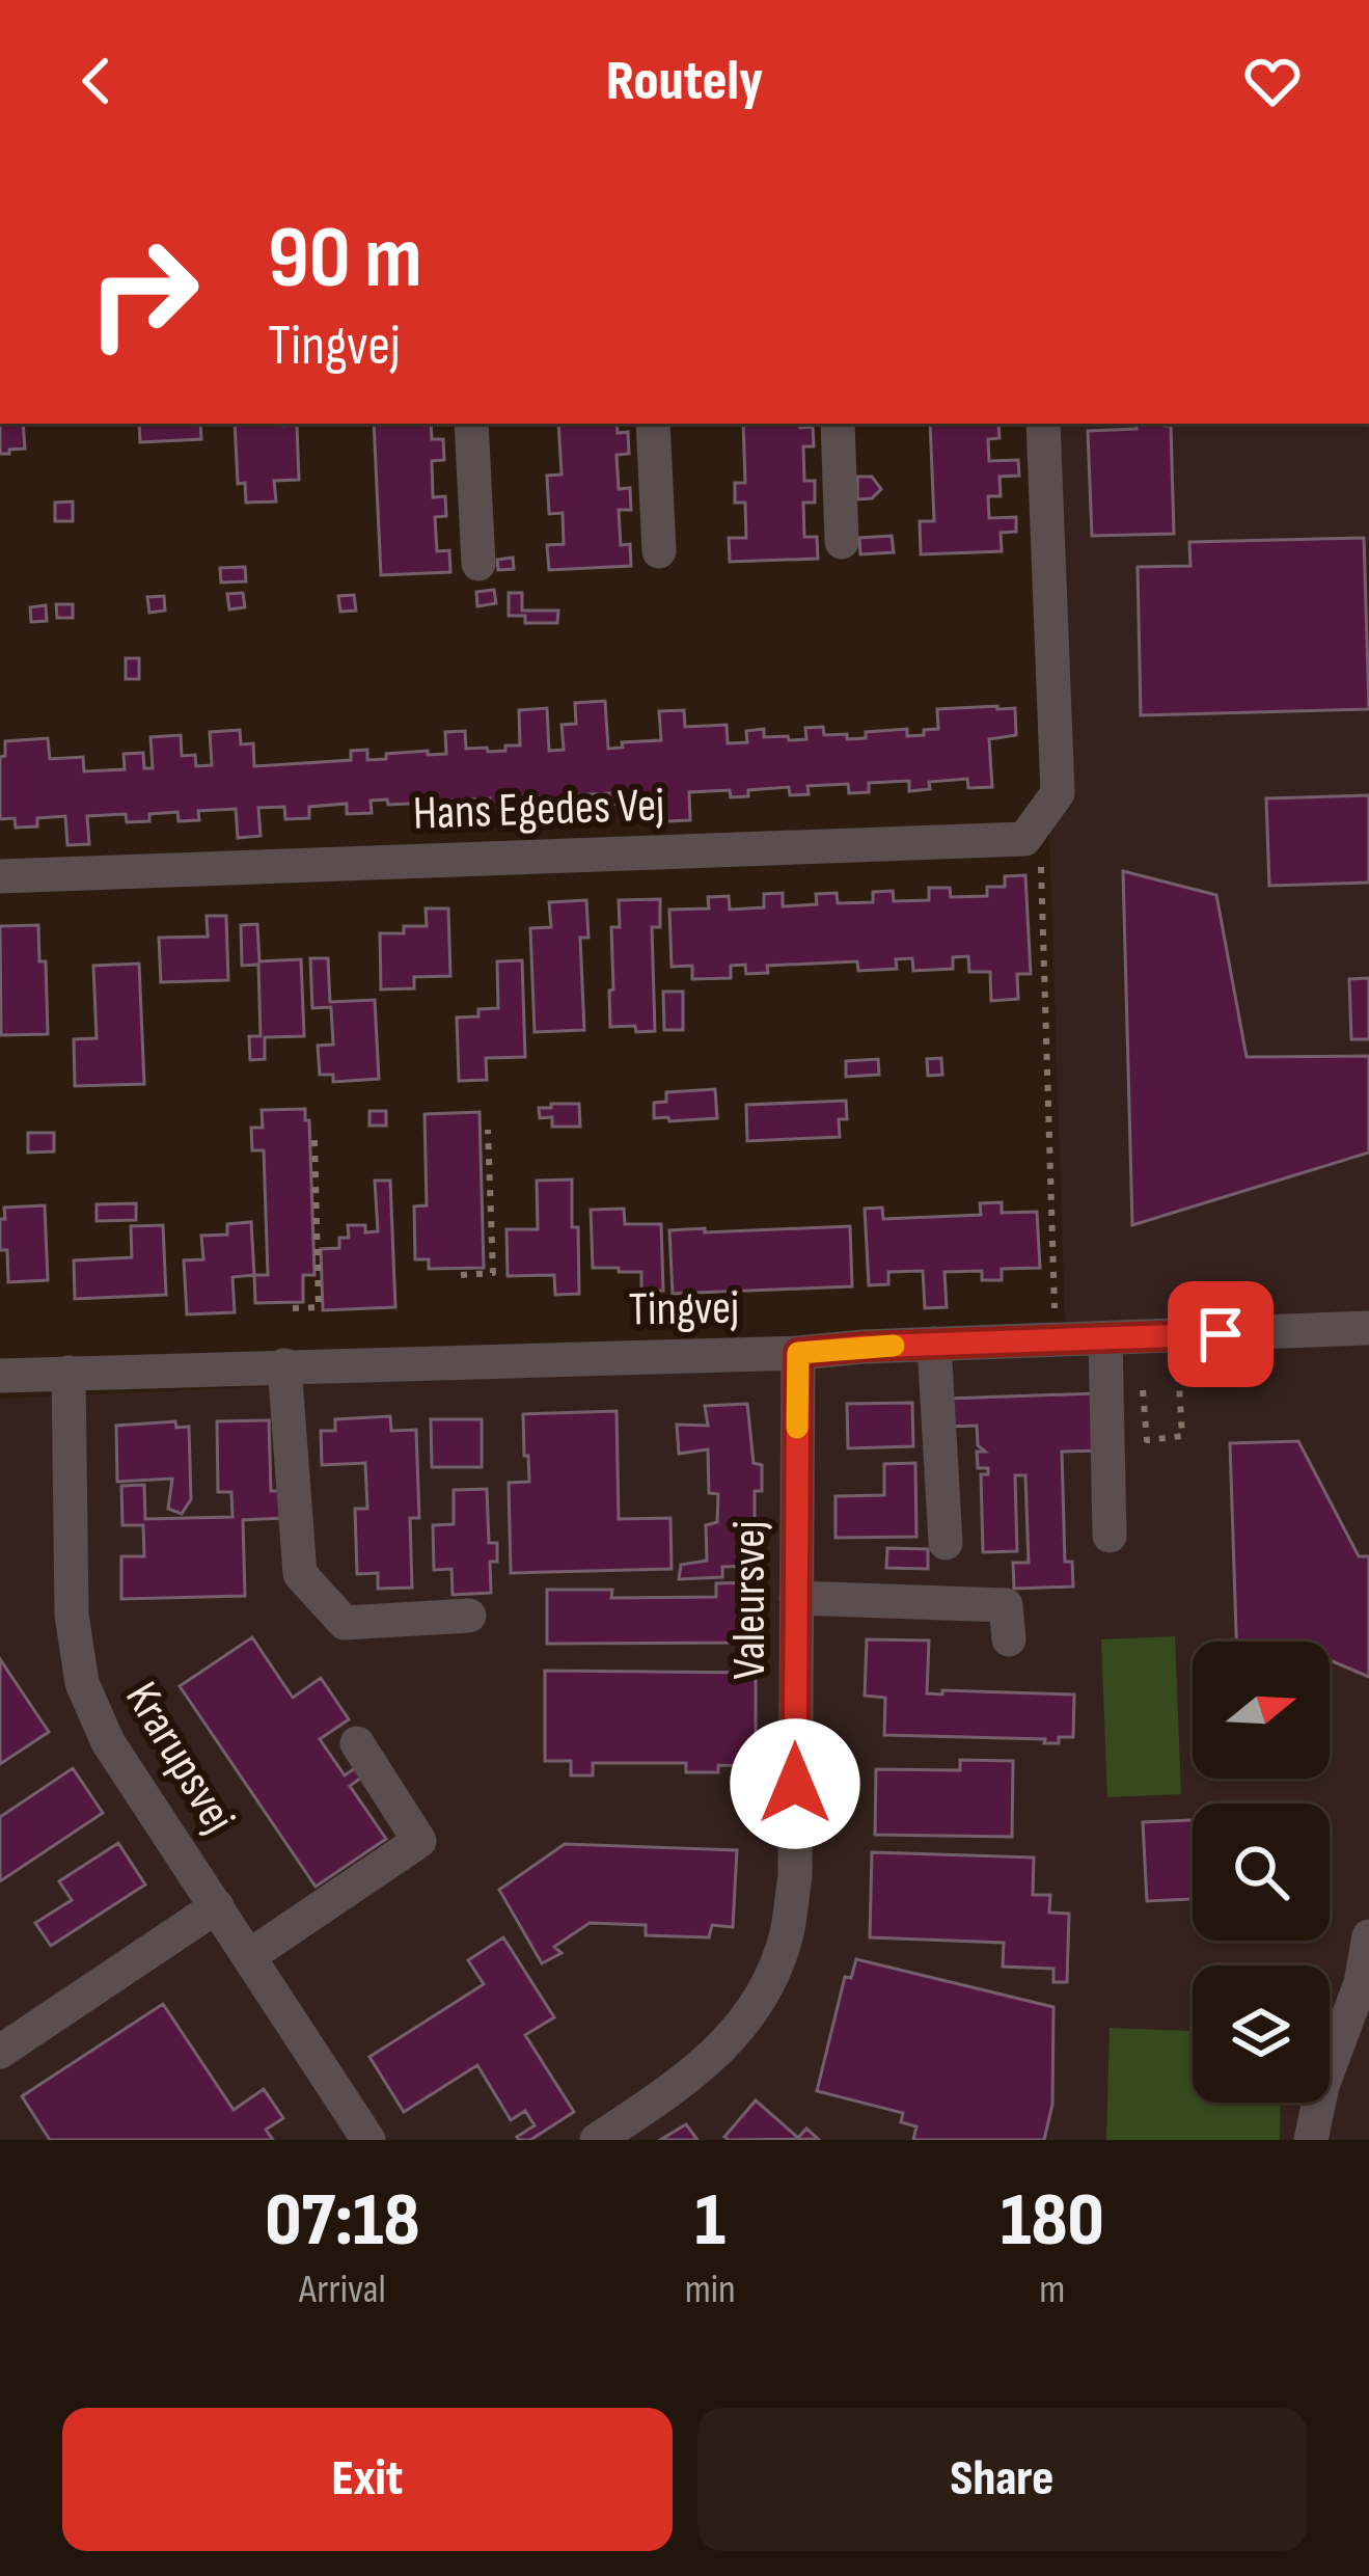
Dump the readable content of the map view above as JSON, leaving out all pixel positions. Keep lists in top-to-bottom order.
{
  "streets": {
    "street": [
      "Hans Egedes Vej",
      "Tingvej",
      "Valeursvej",
      "Krarupsvej"
    ]
  },
  "crossings": [
    ["Tingvej", "Valeursvej"],
    ["Tingvej", "Krarupsvej"]
  ],
  "north": "right",
  "page": {
    "header": "Routely",
    "turn": ["90 m", "Tingvej"],
    "eta": [
      "07:18",
      "Arrival",
      "1",
      "min",
      "180",
      "m"
    ],
    "buttons": ["Exit", "Share"]
  }
}
